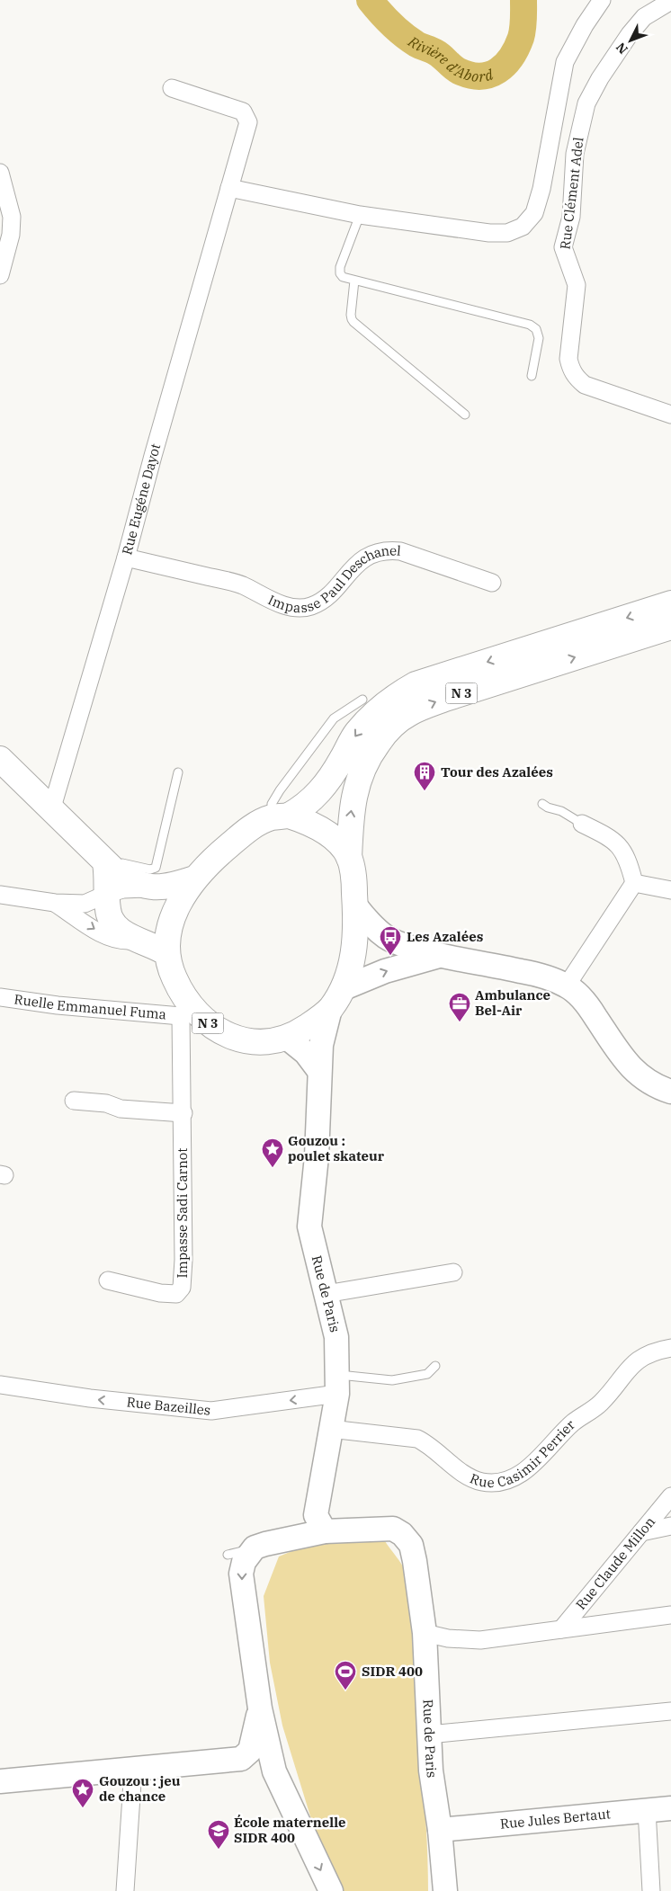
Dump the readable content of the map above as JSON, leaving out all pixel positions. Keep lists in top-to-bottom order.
{
  "streets": {
    "main road": ["N 3"],
    "street": [
      "Rue Clément Adel",
      "Rue Eugéne Dayot",
      "Impasse Paul Deschanel",
      "Ruelle Emmanuel Fuma",
      "Impasse Sadi Carnot",
      "Rue de Paris",
      "Rue Bazeilles",
      "Rue Casimir Perrier",
      "Rue Claude Millon",
      "Rue Jules Bertaut"
    ]
  },
  "crossings": [
    ["Rue Eugéne Dayot", "Impasse Paul Deschanel"],
    ["Rue Eugéne Dayot", "N 3"],
    ["N 3", "Ruelle Emmanuel Fuma"],
    ["N 3", "Impasse Sadi Carnot"],
    ["N 3", "Rue de Paris"],
    ["Ruelle Emmanuel Fuma", "Impasse Sadi Carnot"],
    ["Rue de Paris", "Rue Bazeilles"],
    ["Rue de Paris", "Rue Casimir Perrier"],
    ["Rue de Paris", "Rue Claude Millon"],
    ["Rue de Paris", "Rue Jules Bertaut"]
  ],
  "one_way": ["Rue Bazeilles"],
  "water": ["Rivière d'Abord"],
  "places": {
    "building": ["Tour des Azalées"],
    "bus stop": ["Les Azalées"],
    "office": ["Ambulance Bel-Air"],
    "place": ["Gouzou : poulet skateur", "Gouzou : jeu de chance"],
    "sports": ["SIDR 400"],
    "school or university": ["École maternelle SIDR 400"]
  },
  "north": "bottom left"
}
